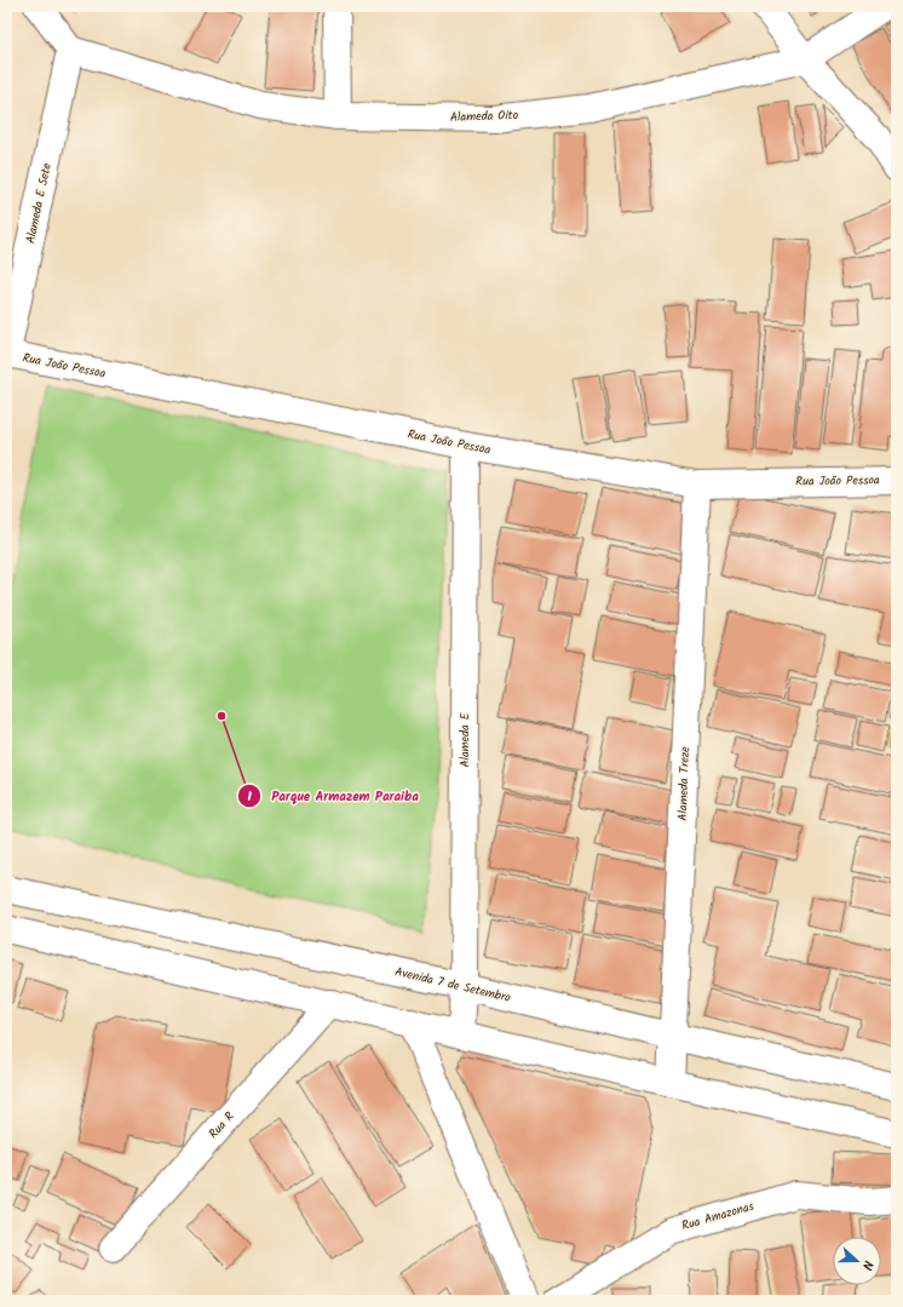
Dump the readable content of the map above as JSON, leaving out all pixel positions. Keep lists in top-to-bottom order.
{
  "streets": {
    "street": [
      "Alameda Oito",
      "Alameda E Sete",
      "Rua João Pessoa",
      "Alameda E",
      "Alameda Treze",
      "Avenida 7 de Setembro",
      "Rua R",
      "Rua Amazonas"
    ]
  },
  "crossings": [
    ["Alameda Oito", "Alameda E Sete"],
    ["Alameda E Sete", "Rua João Pessoa"],
    ["Rua João Pessoa", "Alameda E"],
    ["Rua João Pessoa", "Alameda Treze"],
    ["Alameda E", "Avenida 7 de Setembro"],
    ["Alameda Treze", "Avenida 7 de Setembro"]
  ],
  "places": ["Parque Armazem Paraiba"],
  "north": "right"
}
